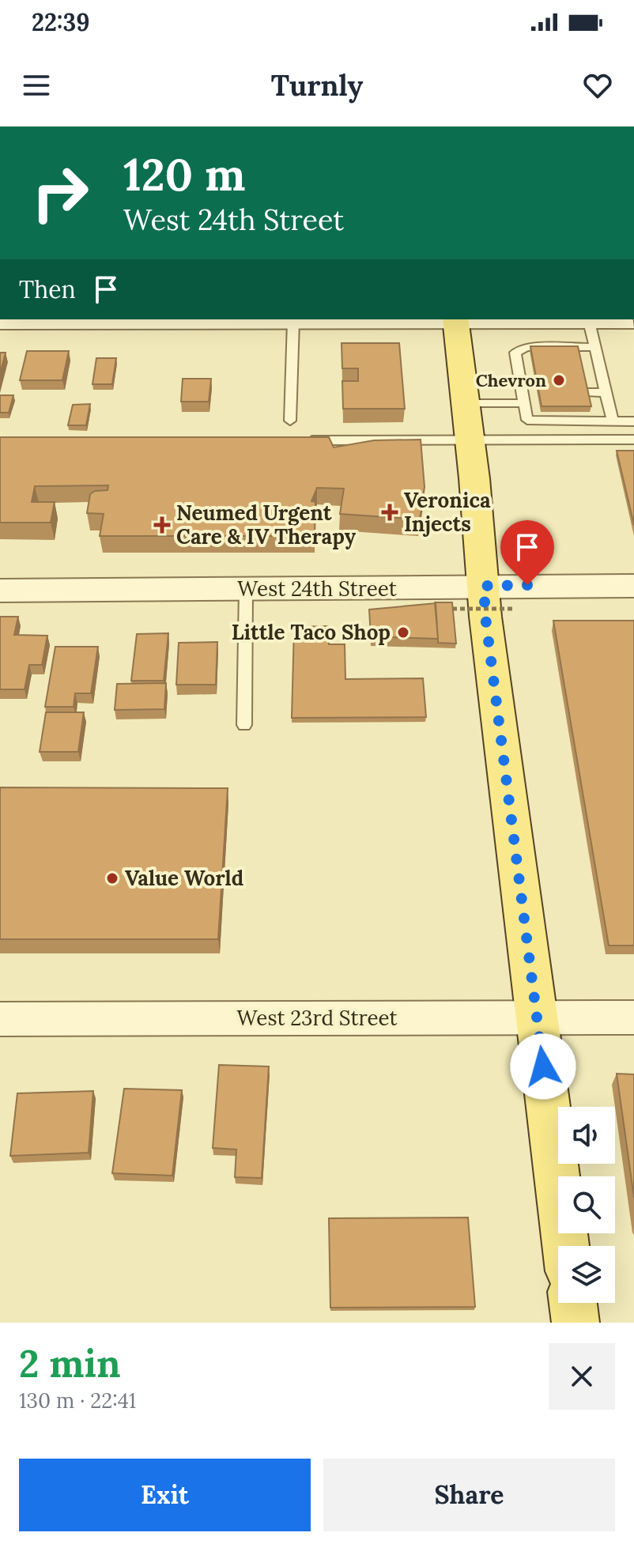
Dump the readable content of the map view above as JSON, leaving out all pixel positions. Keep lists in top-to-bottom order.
{
  "streets": {
    "street": ["West 24th Street", "West 23rd Street"]
  },
  "places": {
    "other": ["Chevron", "Little Taco Shop", "Value World"],
    "health": ["Veronica Injects", "Neumed Urgent Care & IV Therapy"]
  },
  "page": {
    "status": "22:39",
    "header": "Turnly",
    "turn": ["120 m", "West 24th Street"],
    "then": "Then",
    "heading": ["2 min", "130 m · 22:41"],
    "buttons": ["Exit", "Share"]
  }
}
